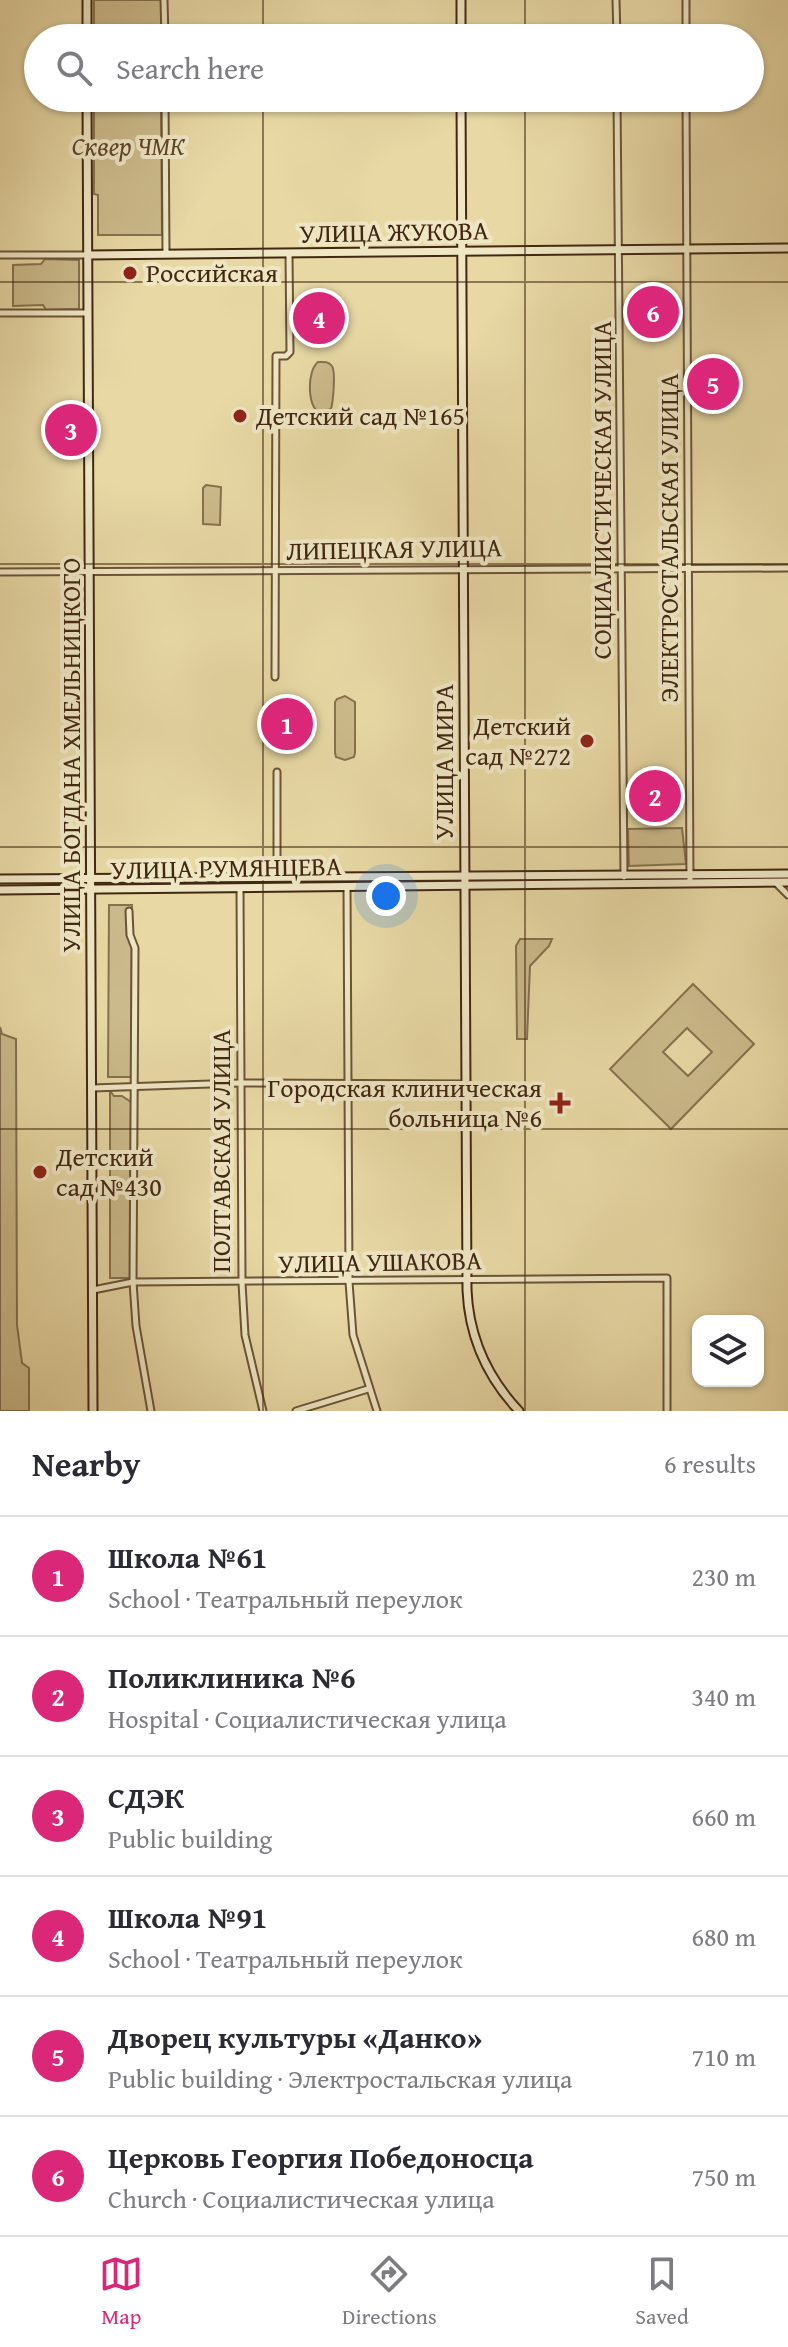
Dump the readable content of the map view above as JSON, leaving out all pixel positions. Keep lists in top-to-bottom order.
{
  "streets": {
    "main road": [
      "УЛИЦА ЖУКОВА",
      "УЛИЦА БОГДАНА ХМЕЛЬНИЦКОГО",
      "УЛИЦА МИРА",
      "УЛИЦА РУМЯНЦЕВА"
    ],
    "street": [
      "СОЦИАЛИСТИЧЕСКАЯ УЛИЦА",
      "ЭЛЕКТРОСТАЛЬСКАЯ УЛИЦА",
      "ЛИПЕЦКАЯ УЛИЦА",
      "ПОЛТАВСКАЯ УЛИЦА",
      "УЛИЦА УШАКОВА"
    ]
  },
  "crossings": [
    ["УЛИЦА ЖУКОВА", "СОЦИАЛИСТИЧЕСКАЯ УЛИЦА"],
    ["УЛИЦА ЖУКОВА", "ЭЛЕКТРОСТАЛЬСКАЯ УЛИЦА"],
    ["УЛИЦА ЖУКОВА", "УЛИЦА БОГДАНА ХМЕЛЬНИЦКОГО"],
    ["УЛИЦА ЖУКОВА", "УЛИЦА МИРА"],
    ["СОЦИАЛИСТИЧЕСКАЯ УЛИЦА", "ЛИПЕЦКАЯ УЛИЦА"],
    ["СОЦИАЛИСТИЧЕСКАЯ УЛИЦА", "УЛИЦА РУМЯНЦЕВА"],
    ["ЭЛЕКТРОСТАЛЬСКАЯ УЛИЦА", "ЛИПЕЦКАЯ УЛИЦА"],
    ["ЭЛЕКТРОСТАЛЬСКАЯ УЛИЦА", "УЛИЦА РУМЯНЦЕВА"],
    ["ЛИПЕЦКАЯ УЛИЦА", "УЛИЦА БОГДАНА ХМЕЛЬНИЦКОГО"],
    ["ЛИПЕЦКАЯ УЛИЦА", "УЛИЦА МИРА"],
    ["УЛИЦА БОГДАНА ХМЕЛЬНИЦКОГО", "УЛИЦА РУМЯНЦЕВА"],
    ["УЛИЦА БОГДАНА ХМЕЛЬНИЦКОГО", "УЛИЦА УШАКОВА"],
    ["УЛИЦА МИРА", "УЛИЦА РУМЯНЦЕВА"],
    ["УЛИЦА МИРА", "УЛИЦА УШАКОВА"],
    ["УЛИЦА РУМЯНЦЕВА", "ПОЛТАВСКАЯ УЛИЦА"],
    ["ПОЛТАВСКАЯ УЛИЦА", "УЛИЦА УШАКОВА"]
  ],
  "parks": ["Сквер ЧМК"],
  "places": {
    "other": [
      "Российская",
      "Детский сад №165",
      "Детский сад №272",
      "Детский сад №430"
    ],
    "health": ["Городская клиническая больница №6"]
  },
  "page": {
    "search": "Search here",
    "pins": [
      "6",
      "4",
      "5",
      "3",
      "1",
      "2"
    ],
    "heading": ["Nearby", "6 results"],
    "list": [
      {
        "mark": "1",
        "name": "Школа №61",
        "note": "School · Театральный переулок",
        "value": "230 m"
      },
      {
        "mark": "2",
        "name": "Поликлиника №6",
        "note": "Hospital · Социалистическая улица",
        "value": "340 m"
      },
      {
        "mark": "3",
        "name": "СДЭК",
        "note": "Public building",
        "value": "660 m"
      },
      {
        "mark": "4",
        "name": "Школа №91",
        "note": "School · Театральный переулок",
        "value": "680 m"
      },
      {
        "mark": "5",
        "name": "Дворец культуры «Данко»",
        "note": "Public building · Электростальская улица",
        "value": "710 m"
      },
      {
        "mark": "6",
        "name": "Церковь Георгия Победоносца",
        "note": "Church · Социалистическая улица",
        "value": "750 m"
      }
    ],
    "nav": ["Map", "Directions", "Saved"]
  }
}
